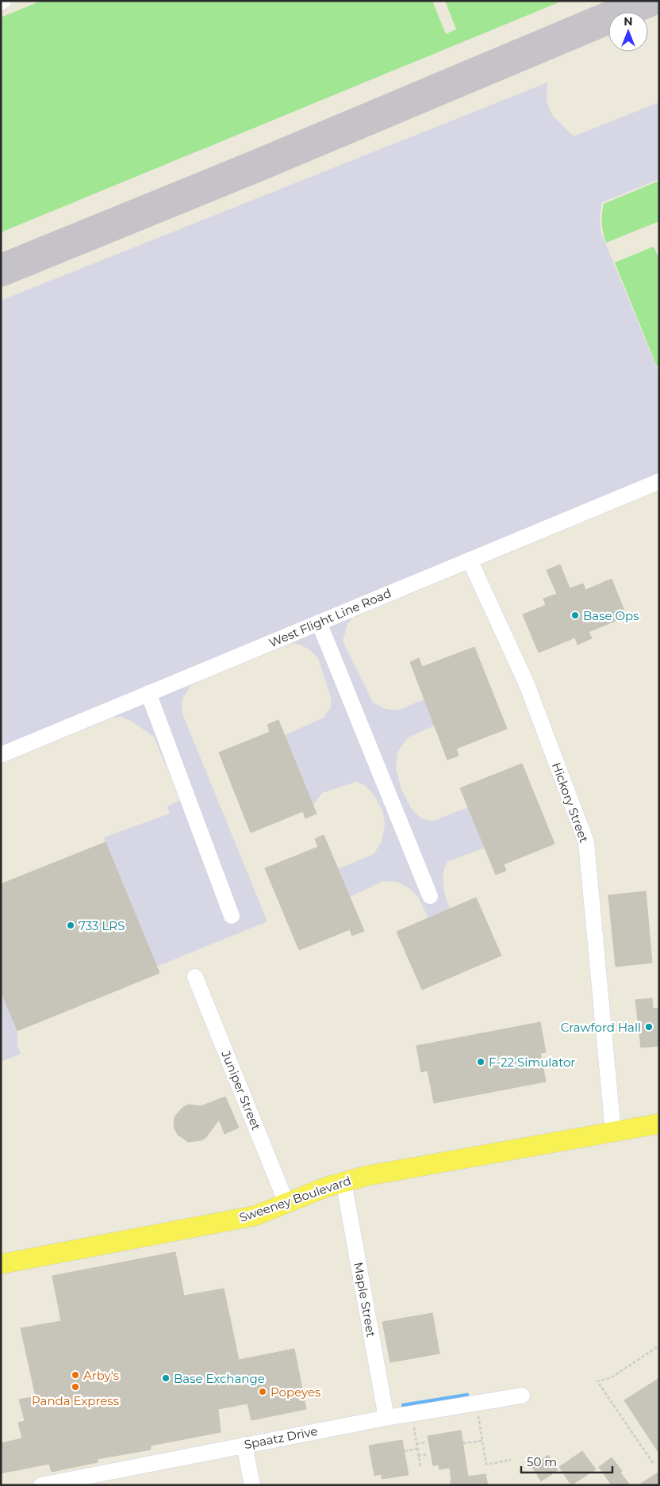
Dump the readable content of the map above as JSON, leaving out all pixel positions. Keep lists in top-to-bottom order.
{
  "streets": {
    "main road": ["Sweeney Boulevard"],
    "street": [
      "West Flight Line Road",
      "Hickory Street",
      "Juniper Street",
      "Maple Street",
      "Spaatz Drive"
    ]
  },
  "crossings": [
    ["West Flight Line Road", "Hickory Street"],
    ["Hickory Street", "Sweeney Boulevard"],
    ["Juniper Street", "Sweeney Boulevard"],
    ["Sweeney Boulevard", "Maple Street"],
    ["Maple Street", "Spaatz Drive"]
  ],
  "places": [
    "Base Ops",
    "733 LRS",
    "Crawford Hall",
    "F-22 Simulator",
    "Arby's",
    "Base Exchange",
    "Panda Express",
    "Popeyes"
  ],
  "scale_bar": "50 m",
  "north": "top"
}
